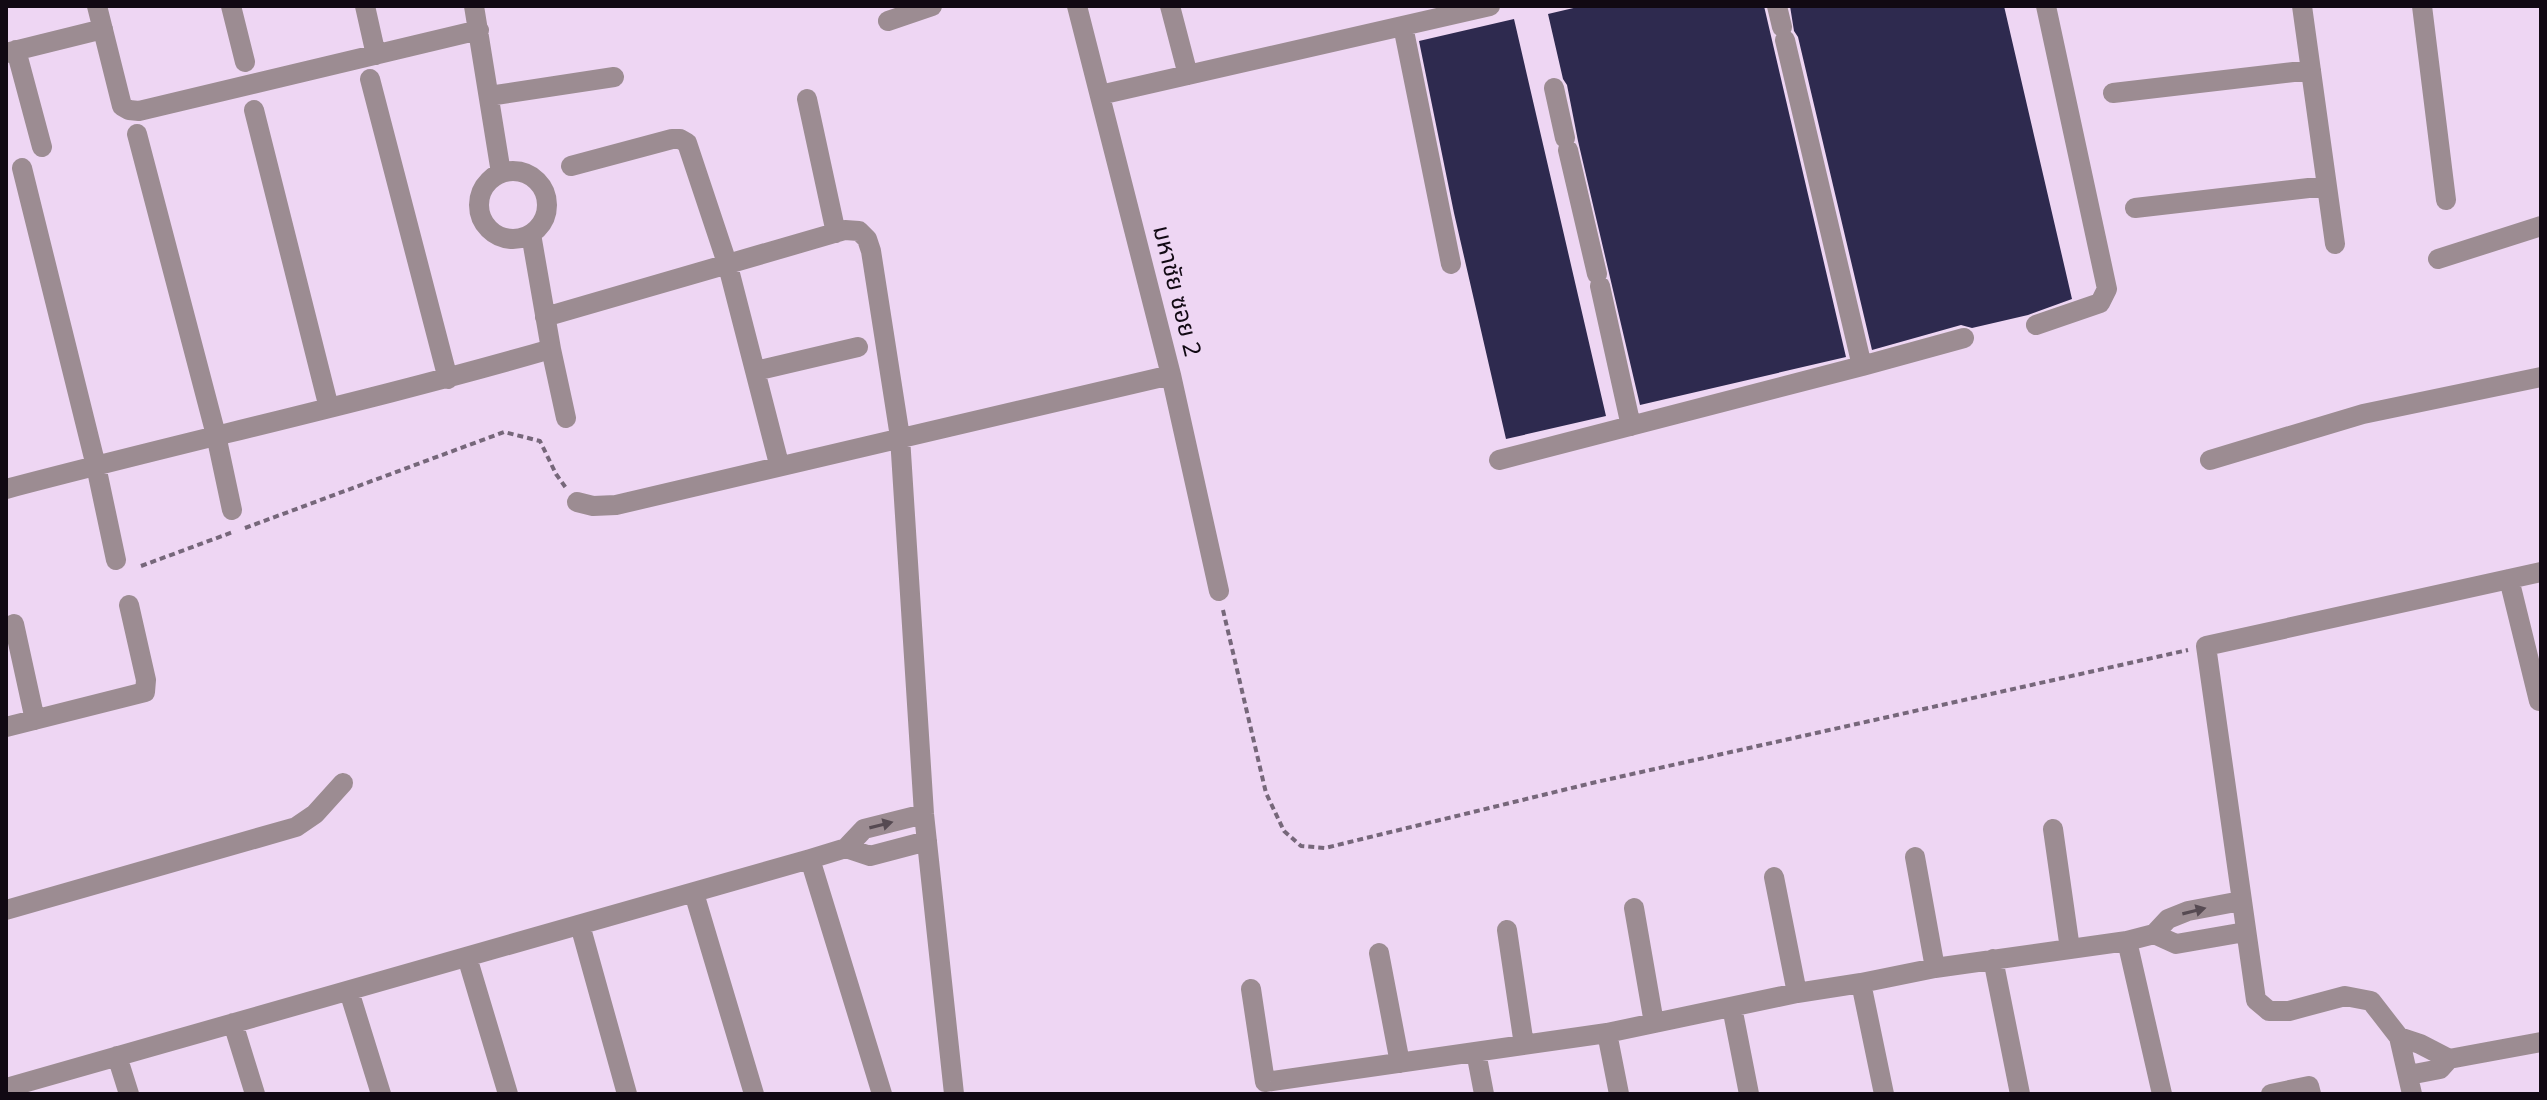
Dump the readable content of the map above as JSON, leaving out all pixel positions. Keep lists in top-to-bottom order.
{
  "streets": {
    "street": ["มหาชัย ซอย 2"]
  }
}
